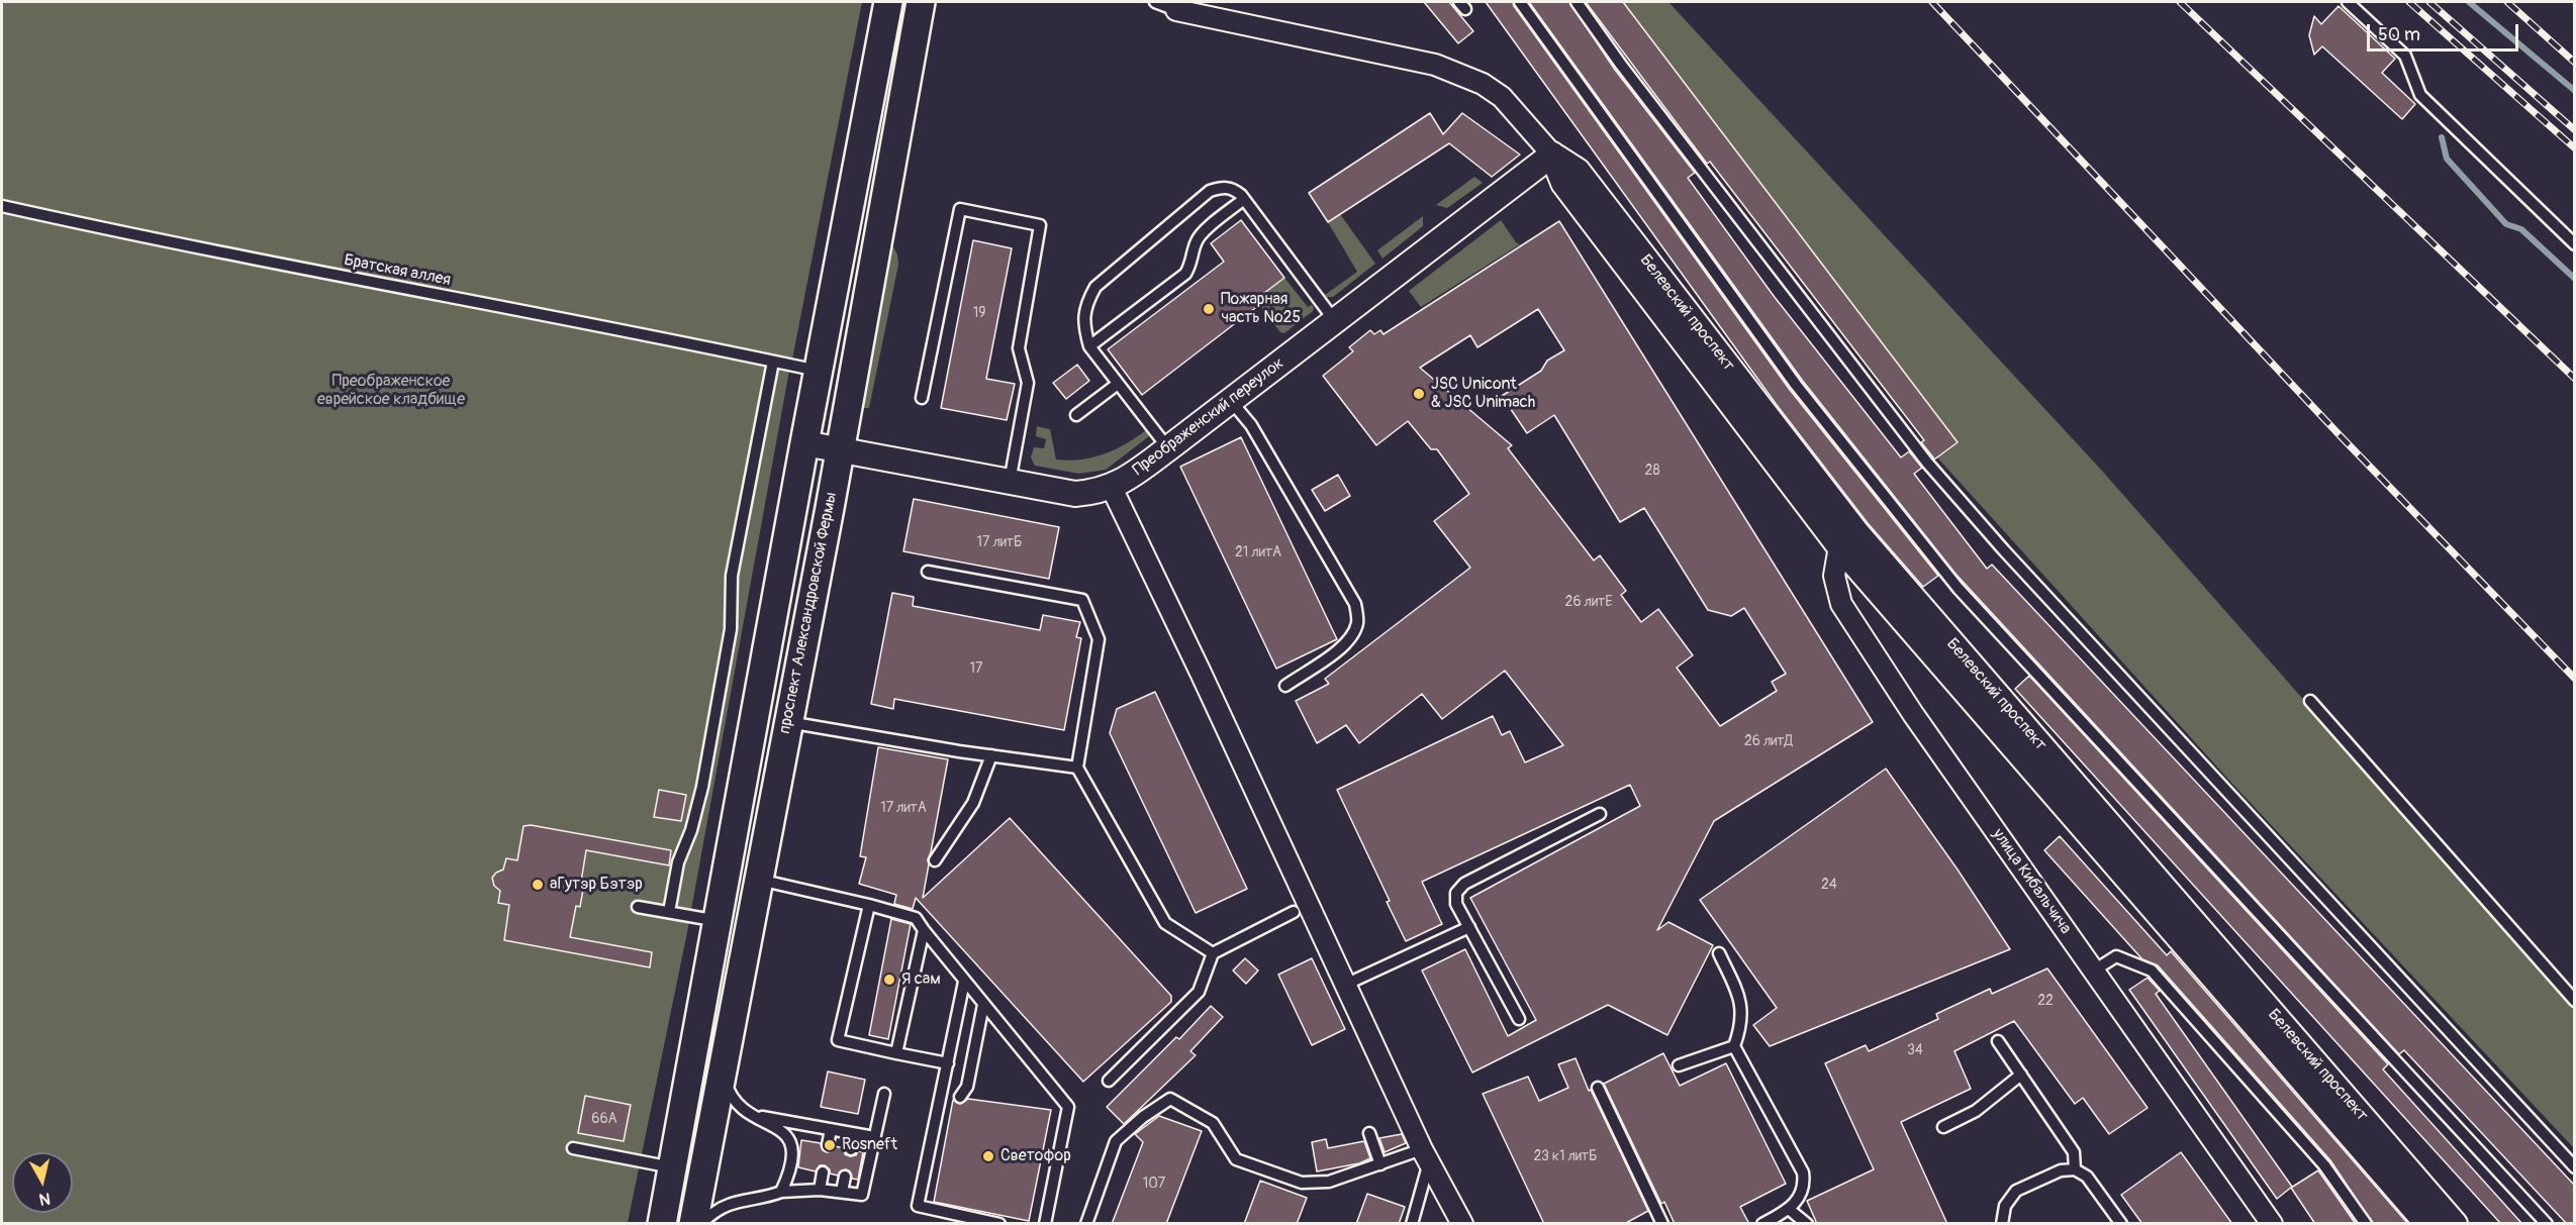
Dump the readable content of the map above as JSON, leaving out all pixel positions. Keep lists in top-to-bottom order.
{
  "streets": {
    "main road": ["проспект Александровской Фермы"],
    "street": ["Белевский проспект", "Преображенский переулок", "улица Кибальчича"],
    "lane": ["Братская аллея"]
  },
  "crossings": [
    ["Братская аллея", "проспект Александровской Фермы"],
    ["Белевский проспект", "Преображенский переулок"],
    ["Белевский проспект", "улица Кибальчича"],
    ["Преображенский переулок", "проспект Александровской Фермы"]
  ],
  "parks": ["Преображенское еврейское кладбище"],
  "places": [
    "Пожарная часть №25",
    "JSC Unicont & JSC Unimach",
    "аГутэр Бэтэр",
    "Я сам",
    "Rosneft",
    "Светофор"
  ],
  "house_numbers": [
    "19",
    "28",
    "17 литБ",
    "21 литА",
    "26 литЕ",
    "17",
    "26 литД",
    "17 литА",
    "24",
    "22",
    "34",
    "66А",
    "23 к1 литБ",
    "107"
  ],
  "scale_bar": "50 m",
  "north": "bottom"
}
